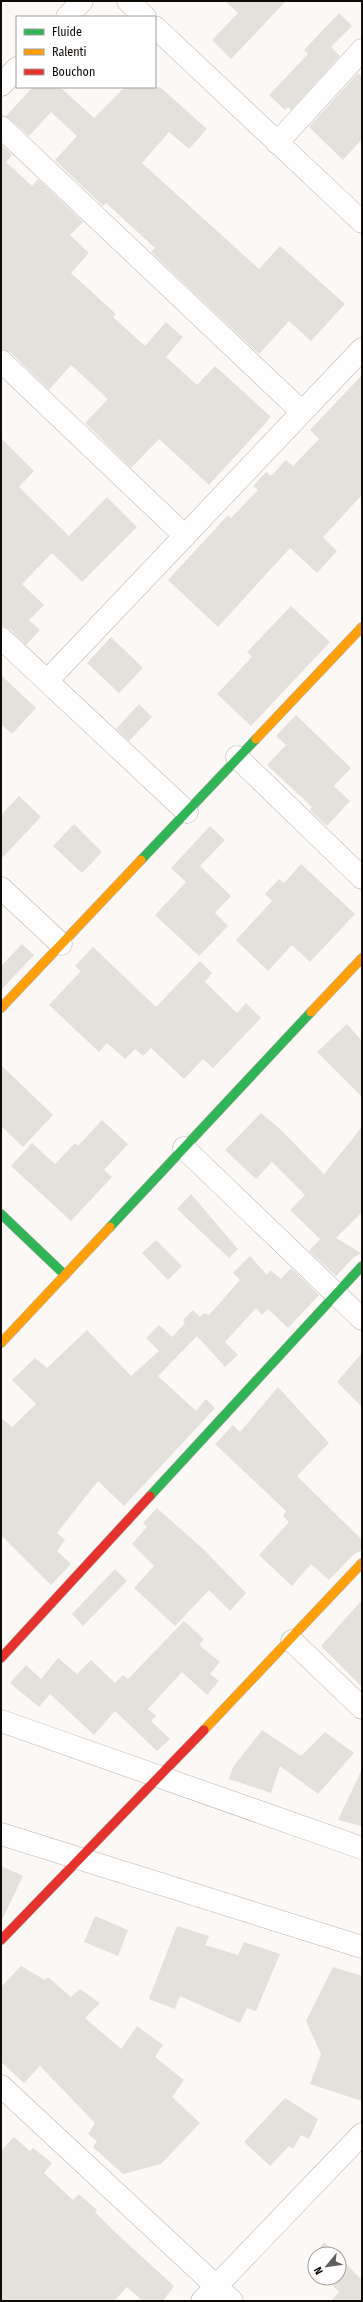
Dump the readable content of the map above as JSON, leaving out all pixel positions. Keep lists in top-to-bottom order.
{
  "legend": ["Fluide", "Ralenti", "Bouchon"],
  "north": "bottom left"
}
